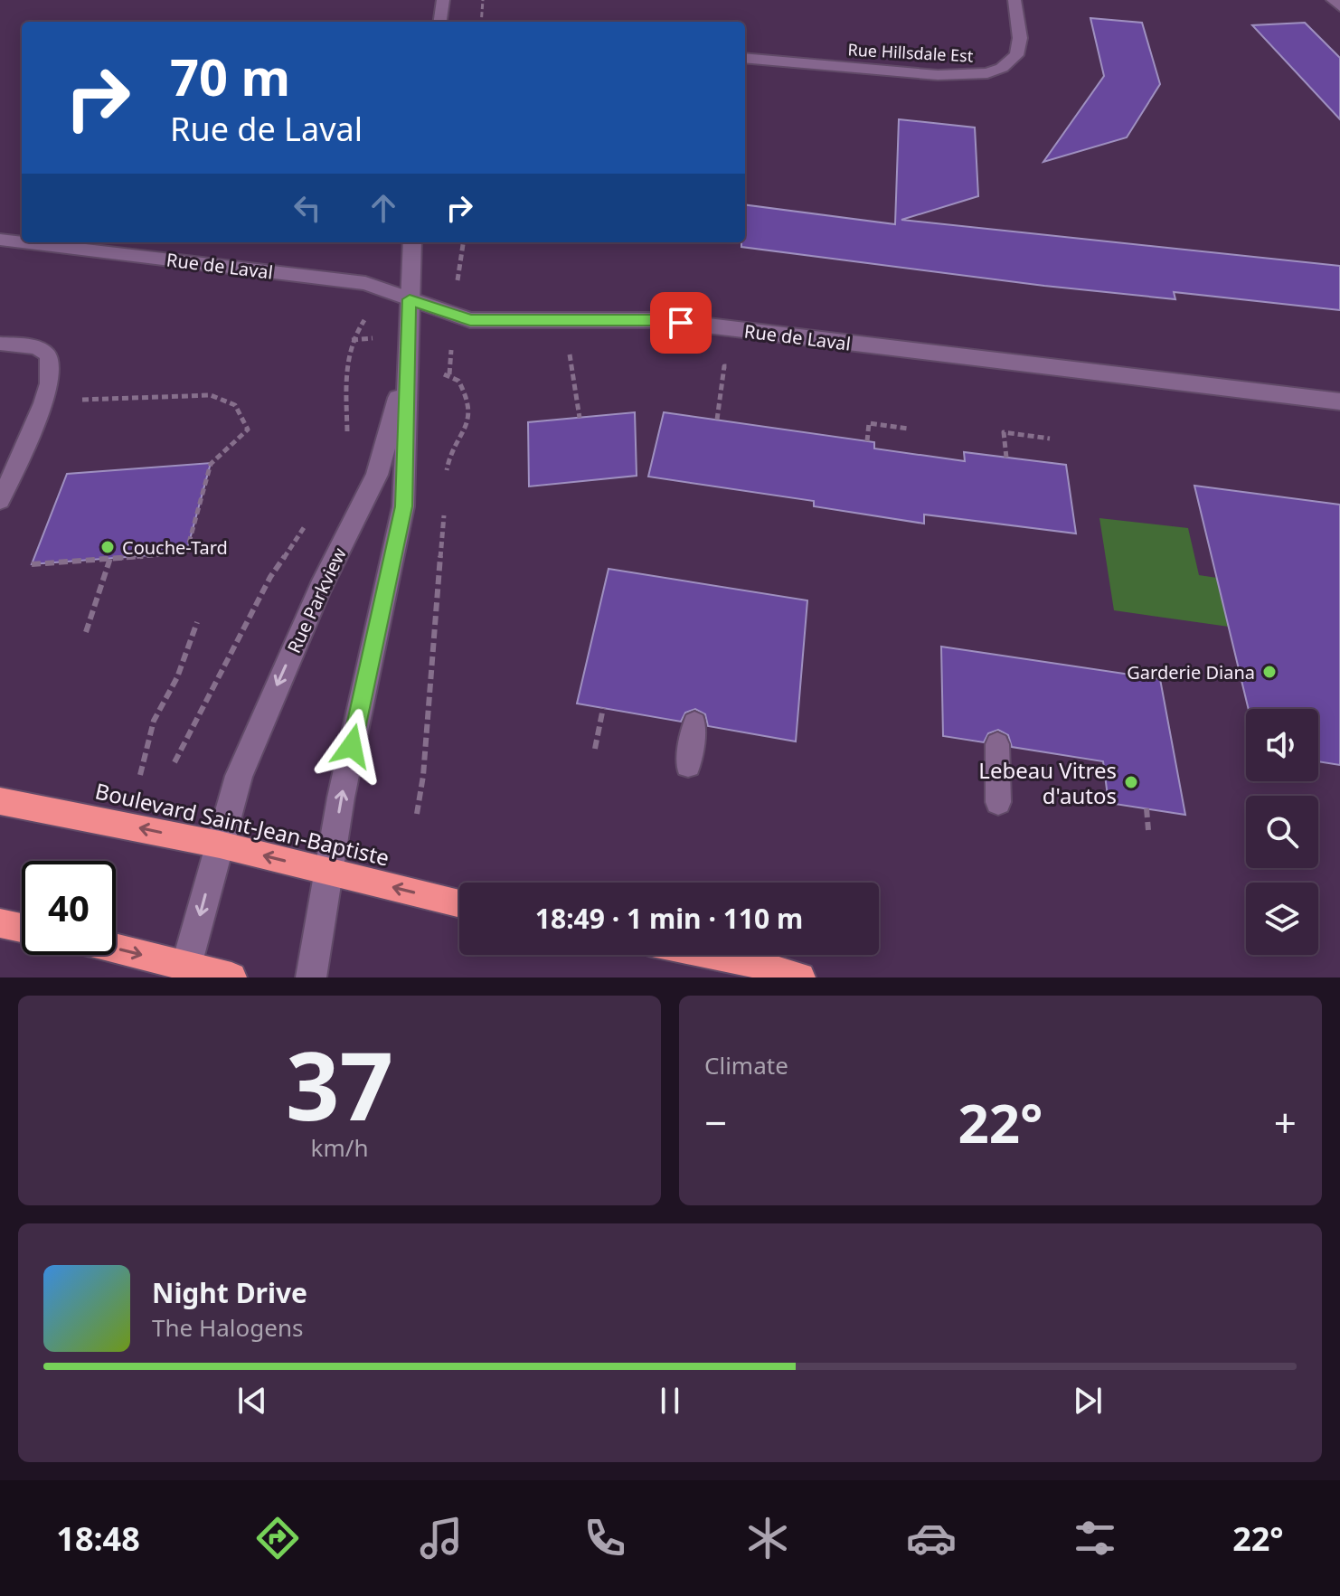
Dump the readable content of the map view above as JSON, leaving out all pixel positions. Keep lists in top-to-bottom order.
{
  "streets": {
    "highway": ["Boulevard Saint-Jean-Baptiste"],
    "street": ["Rue Hillsdale Est", "Rue de Laval", "Rue Parkview"]
  },
  "crossings": [
    ["Rue de Laval", "Rue Parkview"],
    ["Rue Parkview", "Boulevard Saint-Jean-Baptiste"]
  ],
  "places": ["Couche-Tard", "Garderie Diana", "Lebeau Vitres d'autos"],
  "page": {
    "turn": ["70 m", "Rue de Laval"],
    "limit": "40",
    "trip": "18:49 · 1 min · 110 m",
    "tile": [
      ["37", "km/h"],
      "Climate"
    ],
    "heat": ["−", "22°", "+"],
    "song": ["Night Drive", "The Halogens"],
    "tabs": ["18:48", "22°"]
  }
}
